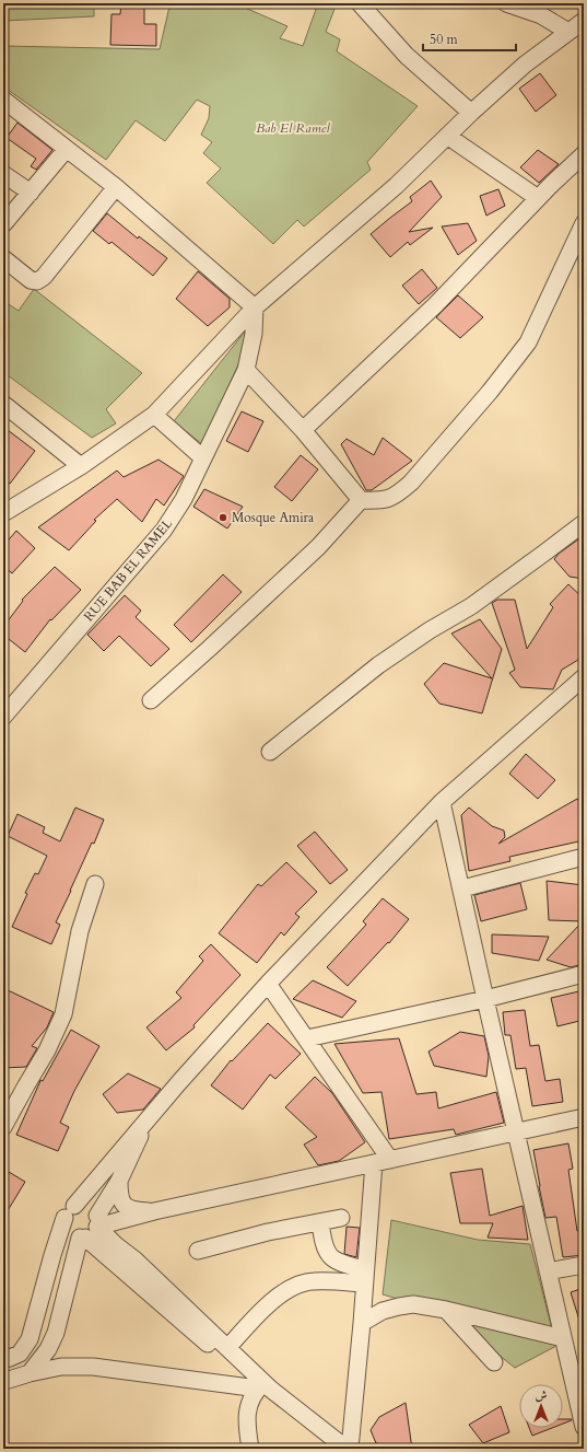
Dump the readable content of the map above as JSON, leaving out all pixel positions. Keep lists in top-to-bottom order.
{
  "streets": {
    "street": ["RUE BAB EL RAMEL"]
  },
  "parks": ["Bab El Ramel"],
  "places": ["Mosque Amira"],
  "scale_bar": "50 m",
  "north": "top"
}
